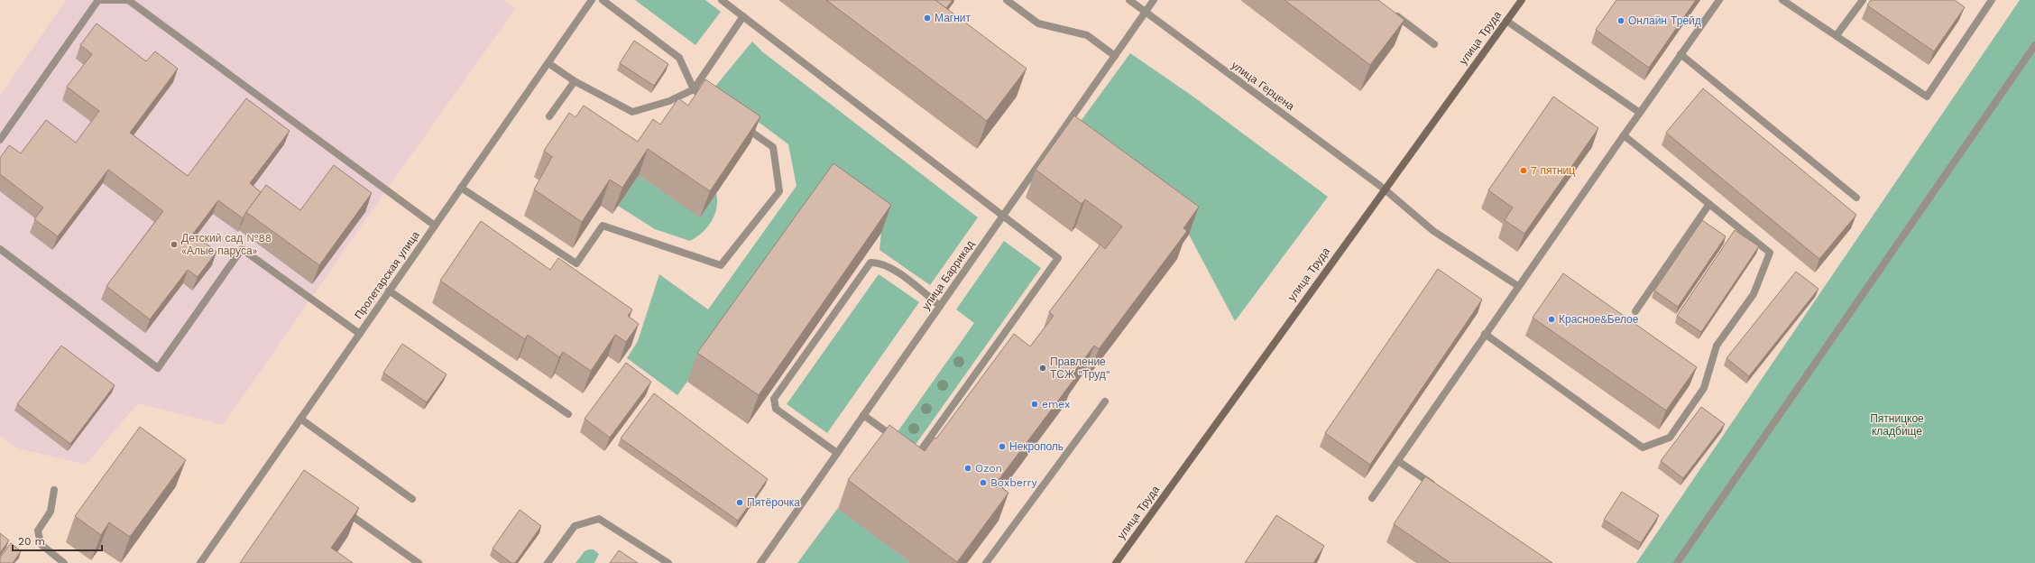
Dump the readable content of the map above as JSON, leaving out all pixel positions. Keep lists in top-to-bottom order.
{
  "streets": {
    "street": [
      "улица Труда",
      "улица Герцена",
      "Пролетарская улица",
      "улица Баррикад"
    ]
  },
  "crossings": [
    ["улица Труда", "улица Герцена"],
    ["улица Герцена", "улица Баррикад"]
  ],
  "parks": ["Пятницкое кладбище"],
  "places": [
    "Магнит",
    "Онлайн Трейд",
    "7 пятниц",
    "Детский сад №88 «Алые паруса»",
    "Красное&Белое",
    "Правление ТСЖ \"Труд\"",
    "emex",
    "Некрополь",
    "Ozon",
    "Boxberry",
    "Пятёрочка"
  ],
  "scale_bar": "20 m"
}
